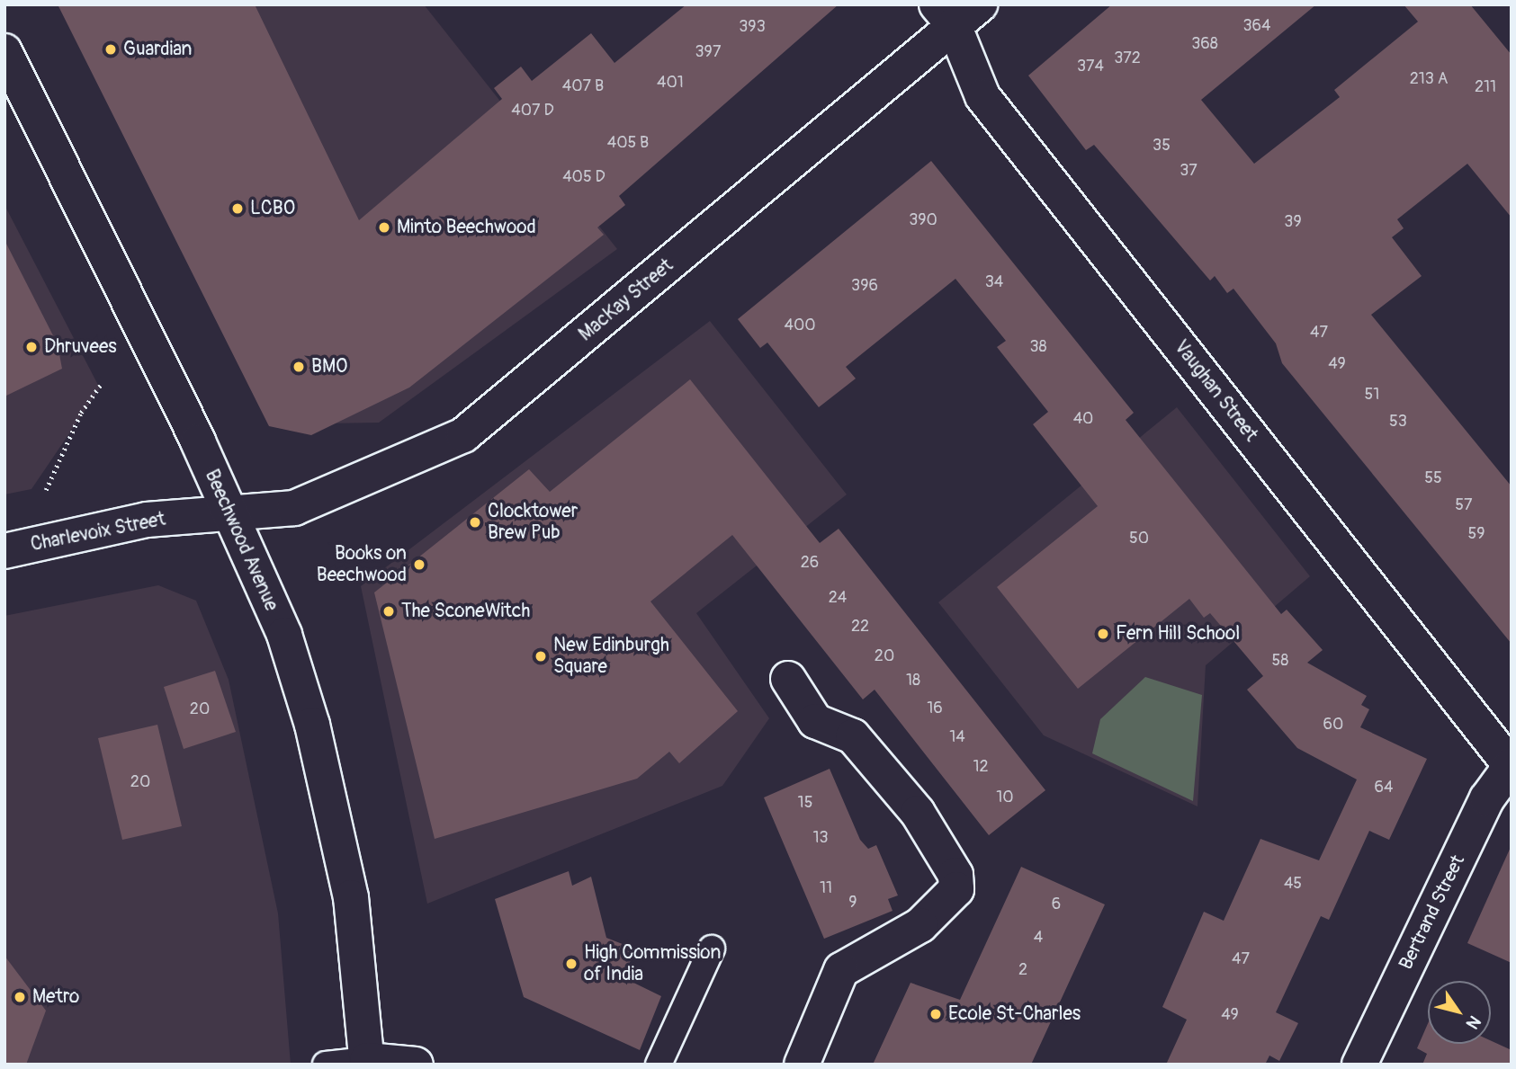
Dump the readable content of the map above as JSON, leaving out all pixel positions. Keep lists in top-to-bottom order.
{
  "streets": {
    "street": [
      "MacKay Street",
      "Vaughan Street",
      "Charlevoix Street",
      "Beechwood Avenue",
      "Bertrand Street"
    ]
  },
  "crossings": [
    ["MacKay Street", "Vaughan Street"],
    ["MacKay Street", "Charlevoix Street"],
    ["MacKay Street", "Beechwood Avenue"],
    ["Vaughan Street", "Bertrand Street"],
    ["Charlevoix Street", "Beechwood Avenue"]
  ],
  "places": [
    "Guardian",
    "LCBO",
    "Minto Beechwood",
    "Dhruvees",
    "BMO",
    "Clocktower Brew Pub",
    "Books on Beechwood",
    "The SconeWitch",
    "Fern Hill School",
    "New Edinburgh Square",
    "High Commission of India",
    "Metro",
    "Ecole St-Charles"
  ],
  "house_numbers": [
    "364",
    "393",
    "368",
    "397",
    "372",
    "374",
    "213 A",
    "401",
    "407 B",
    "211",
    "407 D",
    "405 B",
    "35",
    "37",
    "405 D",
    "390",
    "39",
    "34",
    "396",
    "400",
    "47",
    "38",
    "49",
    "51",
    "40",
    "53",
    "55",
    "57",
    "59",
    "50",
    "26",
    "24",
    "22",
    "20",
    "58",
    "18",
    "16",
    "20",
    "60",
    "14",
    "12",
    "20",
    "64",
    "10",
    "15",
    "13",
    "45",
    "11",
    "9",
    "6",
    "4",
    "47",
    "2",
    "49"
  ],
  "north": "bottom right"
}
